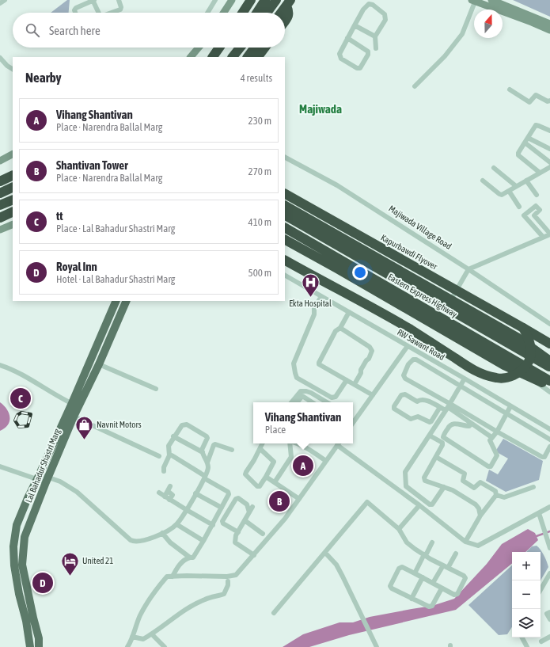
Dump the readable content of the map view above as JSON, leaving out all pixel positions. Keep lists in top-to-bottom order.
{
  "streets": {
    "highway": ["Kapurbawdi Flyover", "Eastern Express Highway"],
    "main road": ["Lal Bahadur Shastri Marg"],
    "street": ["Majiwada Village Road", "RW Sawant Road"]
  },
  "districts": ["Majiwada"],
  "places": {
    "hospital": ["Ekta Hospital"],
    "shop": ["Navnit Motors"],
    "hotel": ["United 21"]
  },
  "north": "top",
  "page": {
    "search": "Search here",
    "heading": ["Nearby", "4 results"],
    "list": [
      {
        "mark": "A",
        "name": "Vihang Shantivan",
        "note": "Place · Narendra Ballal Marg",
        "value": "230 m"
      },
      {
        "mark": "B",
        "name": "Shantivan Tower",
        "note": "Place · Narendra Ballal Marg",
        "value": "270 m"
      },
      {
        "mark": "C",
        "name": "tt",
        "note": "Place · Lal Bahadur Shastri Marg",
        "value": "410 m"
      },
      {
        "mark": "D",
        "name": "Royal Inn",
        "note": "Hotel · Lal Bahadur Shastri Marg",
        "value": "500 m"
      }
    ],
    "pins": [
      "C",
      "A",
      "B",
      "D"
    ],
    "popup": ["Vihang Shantivan", "Place"],
    "map_buttons": ["+", "−"]
  }
}
